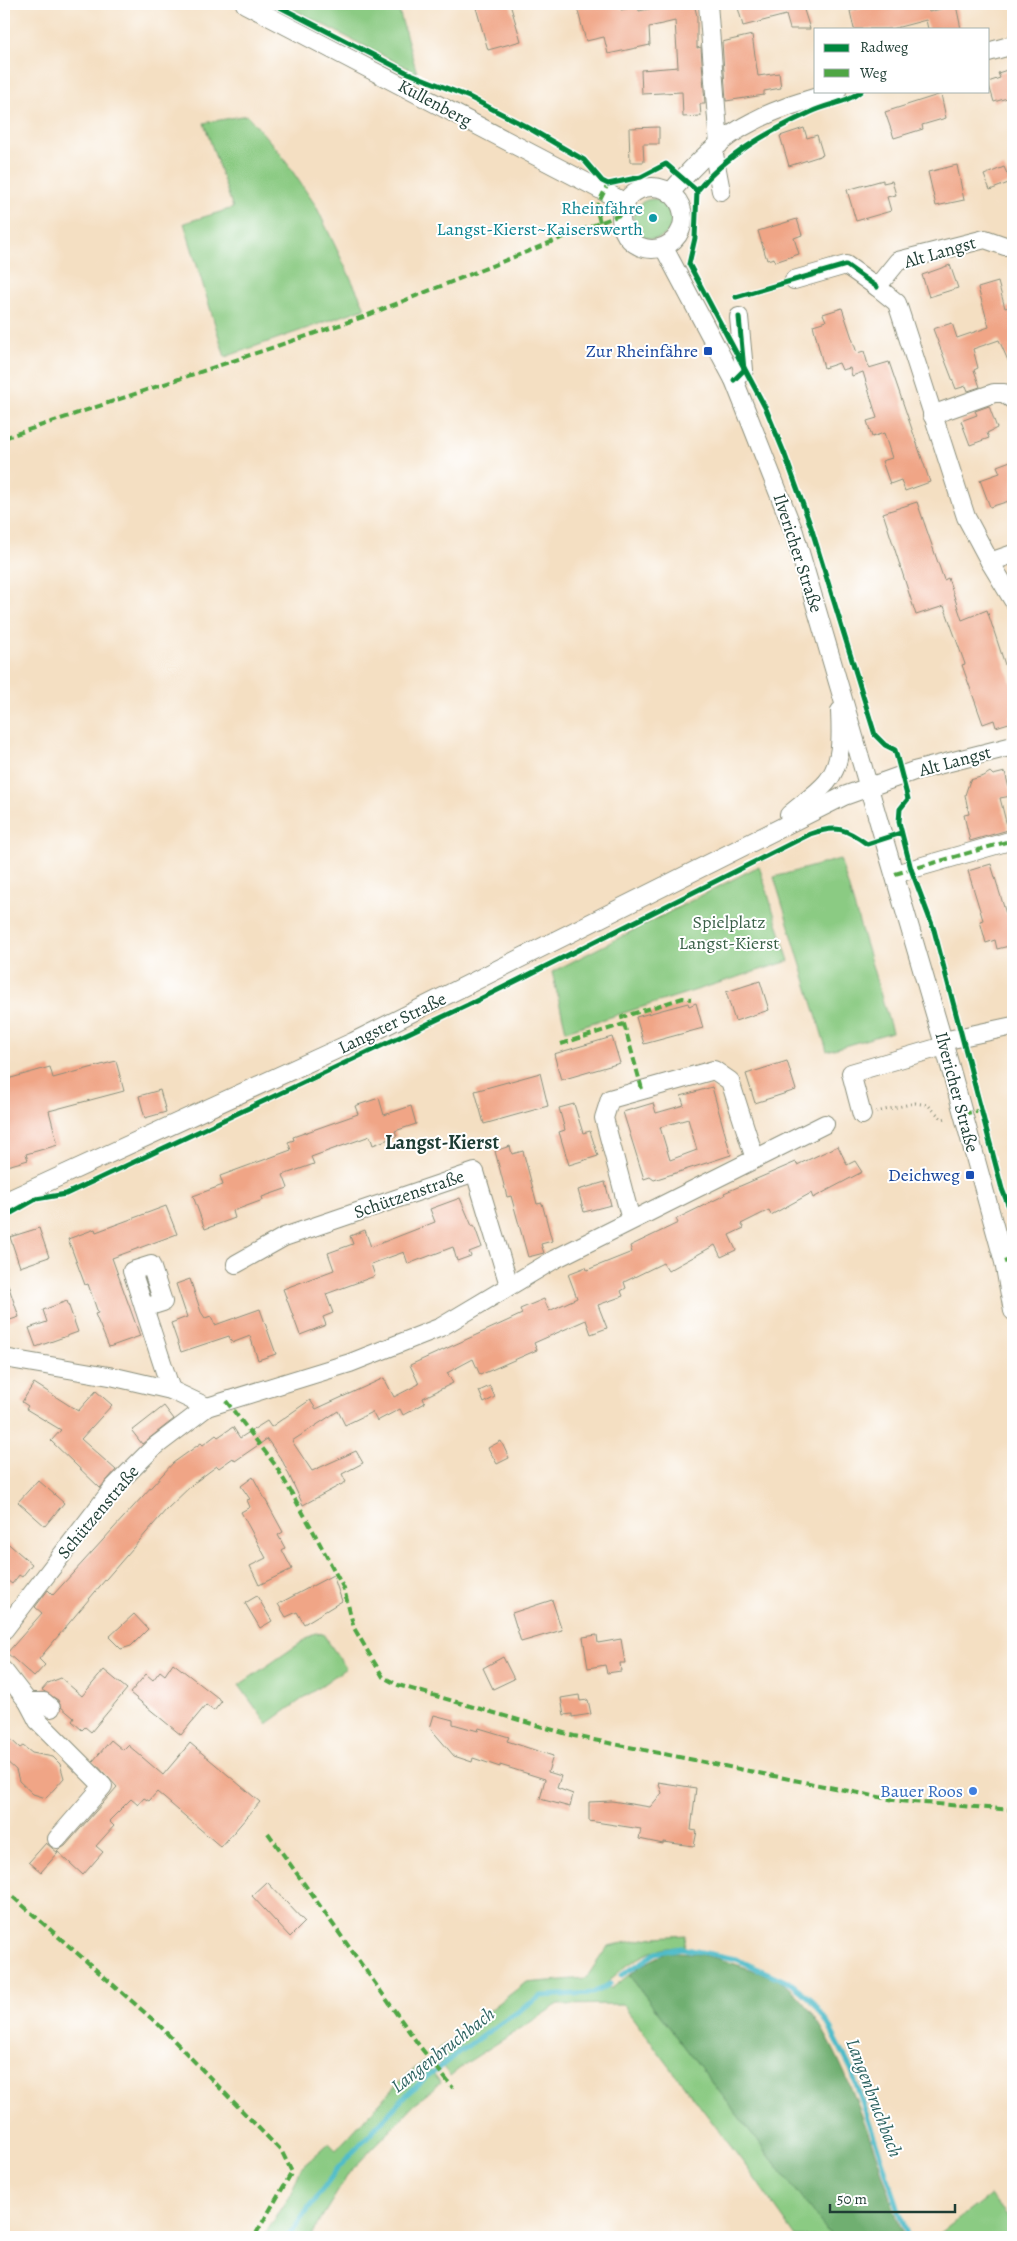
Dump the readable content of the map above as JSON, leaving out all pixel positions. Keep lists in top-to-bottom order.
{
  "streets": {
    "street": [
      "Kullenberg",
      "Alt Langst",
      "Ilvericher Straße",
      "Langster Straße",
      "Schützenstraße"
    ]
  },
  "crossings": [
    ["Kullenberg", "Ilvericher Straße"],
    ["Alt Langst", "Ilvericher Straße"],
    ["Alt Langst", "Langster Straße"],
    ["Ilvericher Straße", "Langster Straße"]
  ],
  "districts": ["Langst-Kierst"],
  "water": ["Langenbruchbach"],
  "parks": ["Spielplatz Langst-Kierst"],
  "places": {
    "other": ["Rheinfähre Langst-Kierst~Kaiserswerth", "Bauer Roos"],
    "transit": ["Zur Rheinfähre", "Deichweg"]
  },
  "legend": ["Radweg", "Weg"],
  "scale_bar": "50 m"
}
